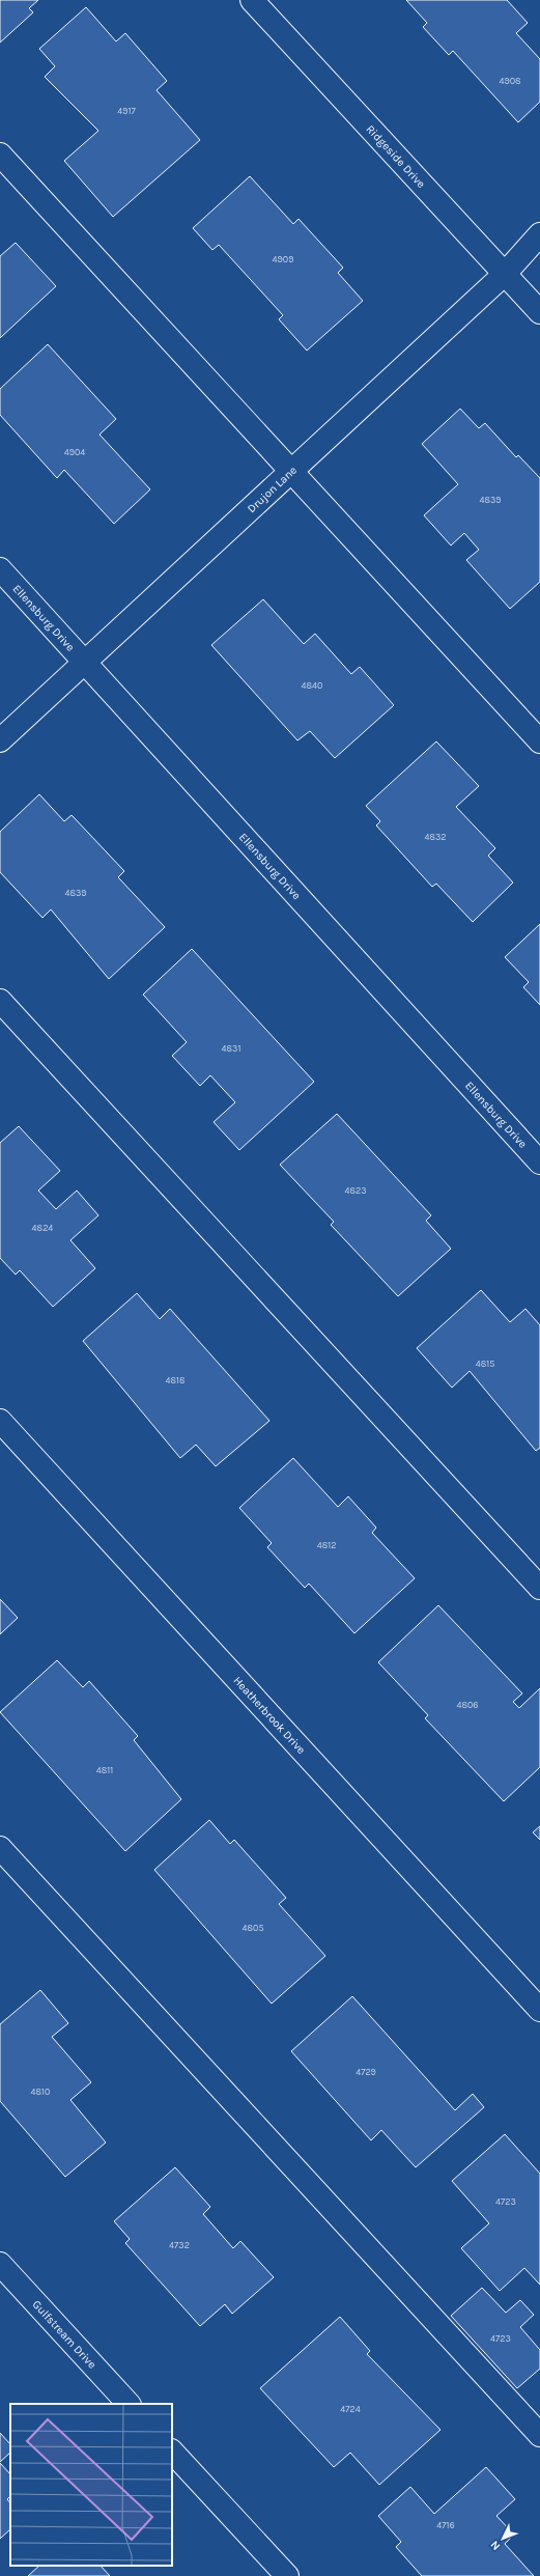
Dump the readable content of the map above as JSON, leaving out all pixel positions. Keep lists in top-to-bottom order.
{
  "streets": {
    "street": [
      "Ridgeside Drive",
      "Drujon Lane",
      "Ellensburg Drive",
      "Heatherbrook Drive",
      "Gulfstream Drive"
    ]
  },
  "crossings": [
    ["Ridgeside Drive", "Drujon Lane"],
    ["Drujon Lane", "Ellensburg Drive"]
  ],
  "house_numbers": [
    "4908",
    "4917",
    "4909",
    "4904",
    "4839",
    "4840",
    "4832",
    "4839",
    "4831",
    "4823",
    "4824",
    "4815",
    "4818",
    "4812",
    "4806",
    "4811",
    "4805",
    "4729",
    "4810",
    "4723",
    "4732",
    "4723",
    "4724",
    "4716"
  ],
  "north": "bottom left"
}
